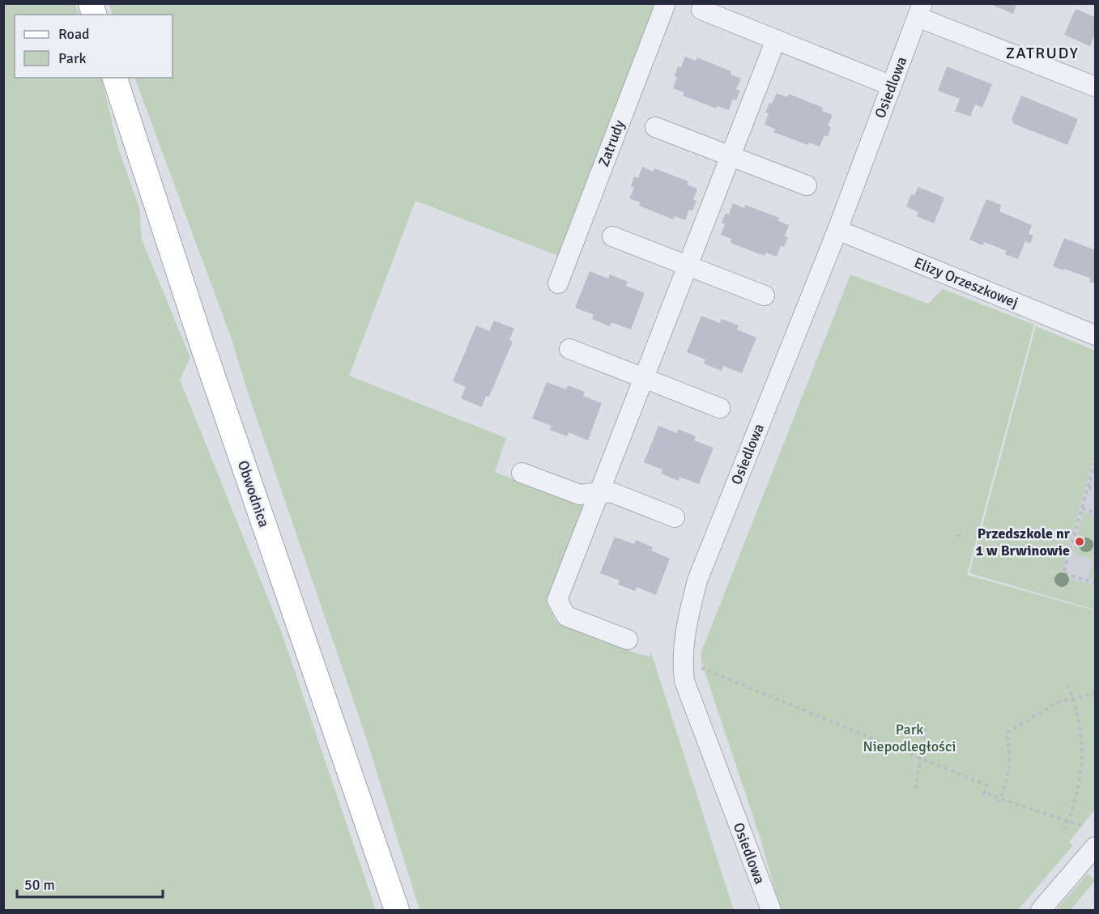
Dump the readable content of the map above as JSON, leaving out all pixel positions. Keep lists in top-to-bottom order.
{
  "streets": {
    "main road": ["Obwodnica"],
    "street": ["Osiedlowa", "Zatrudy", "Elizy Orzeszkowej"]
  },
  "crossings": [
    ["Osiedlowa", "Elizy Orzeszkowej"]
  ],
  "districts": ["ZATRUDY"],
  "parks": ["Park Niepodległości"],
  "places": ["Przedszkole nr 1 w Brwinowie"],
  "legend": ["Road", "Park"],
  "scale_bar": "50 m"
}
